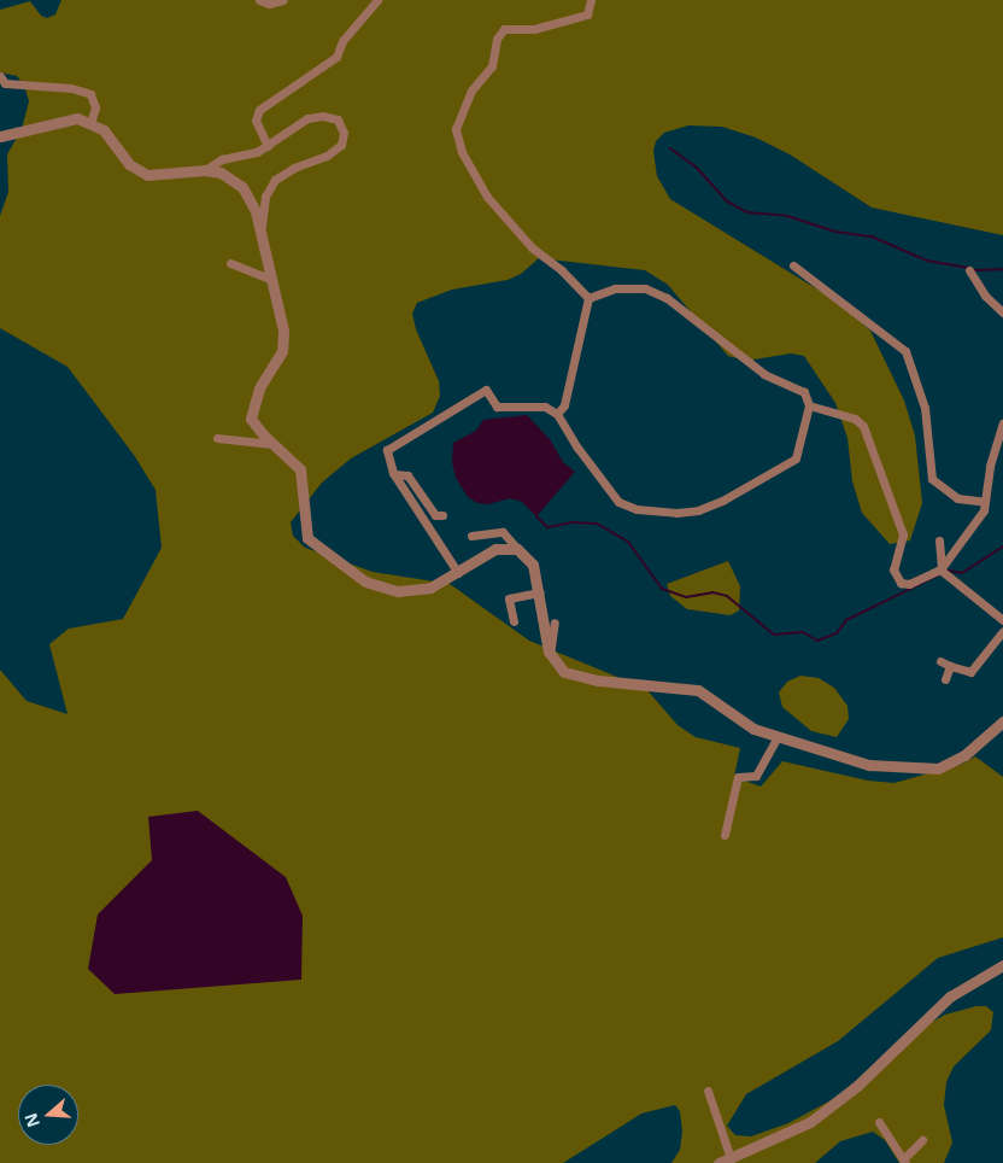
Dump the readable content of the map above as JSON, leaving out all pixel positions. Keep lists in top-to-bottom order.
{
  "north": "left"
}
